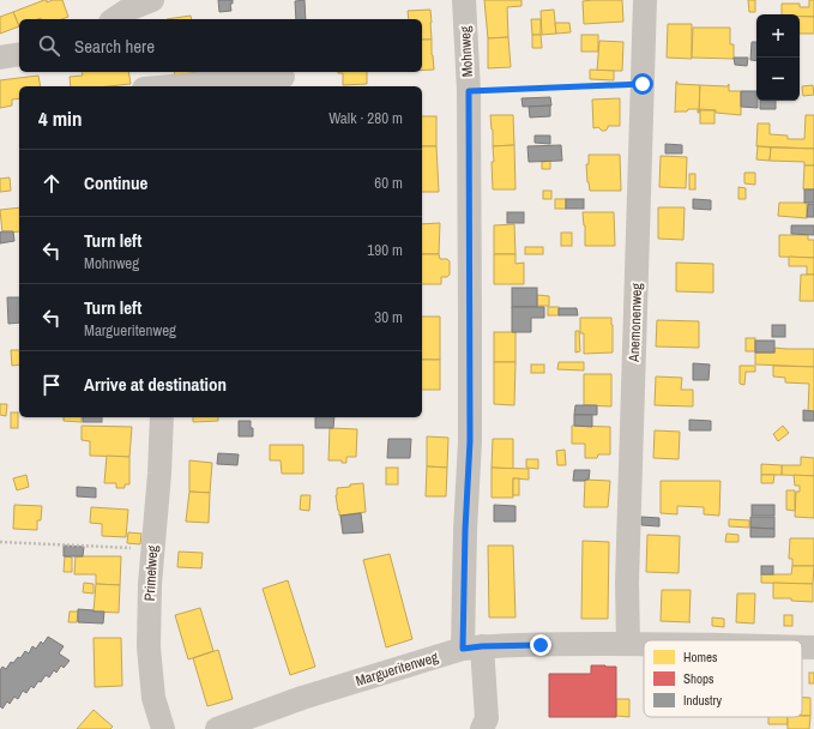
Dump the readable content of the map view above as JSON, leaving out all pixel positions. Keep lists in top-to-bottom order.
{
  "streets": {
    "street": [
      "Mohnweg",
      "Anemonenweg",
      "Primelweg",
      "Margueritenweg"
    ]
  },
  "crossings": [
    ["Mohnweg", "Margueritenweg"],
    ["Anemonenweg", "Margueritenweg"]
  ],
  "legend": ["Homes", "Shops", "Industry"],
  "page": {
    "map_buttons": ["+", "−"],
    "search": "Search here",
    "heading": ["4 min", "Walk · 280 m"],
    "list": [
      ["Continue", "60 m"],
      ["Turn left", "Mohnweg", "190 m"],
      ["Turn left", "Margueritenweg", "30 m"],
      "Arrive at destination"
    ]
  }
}
